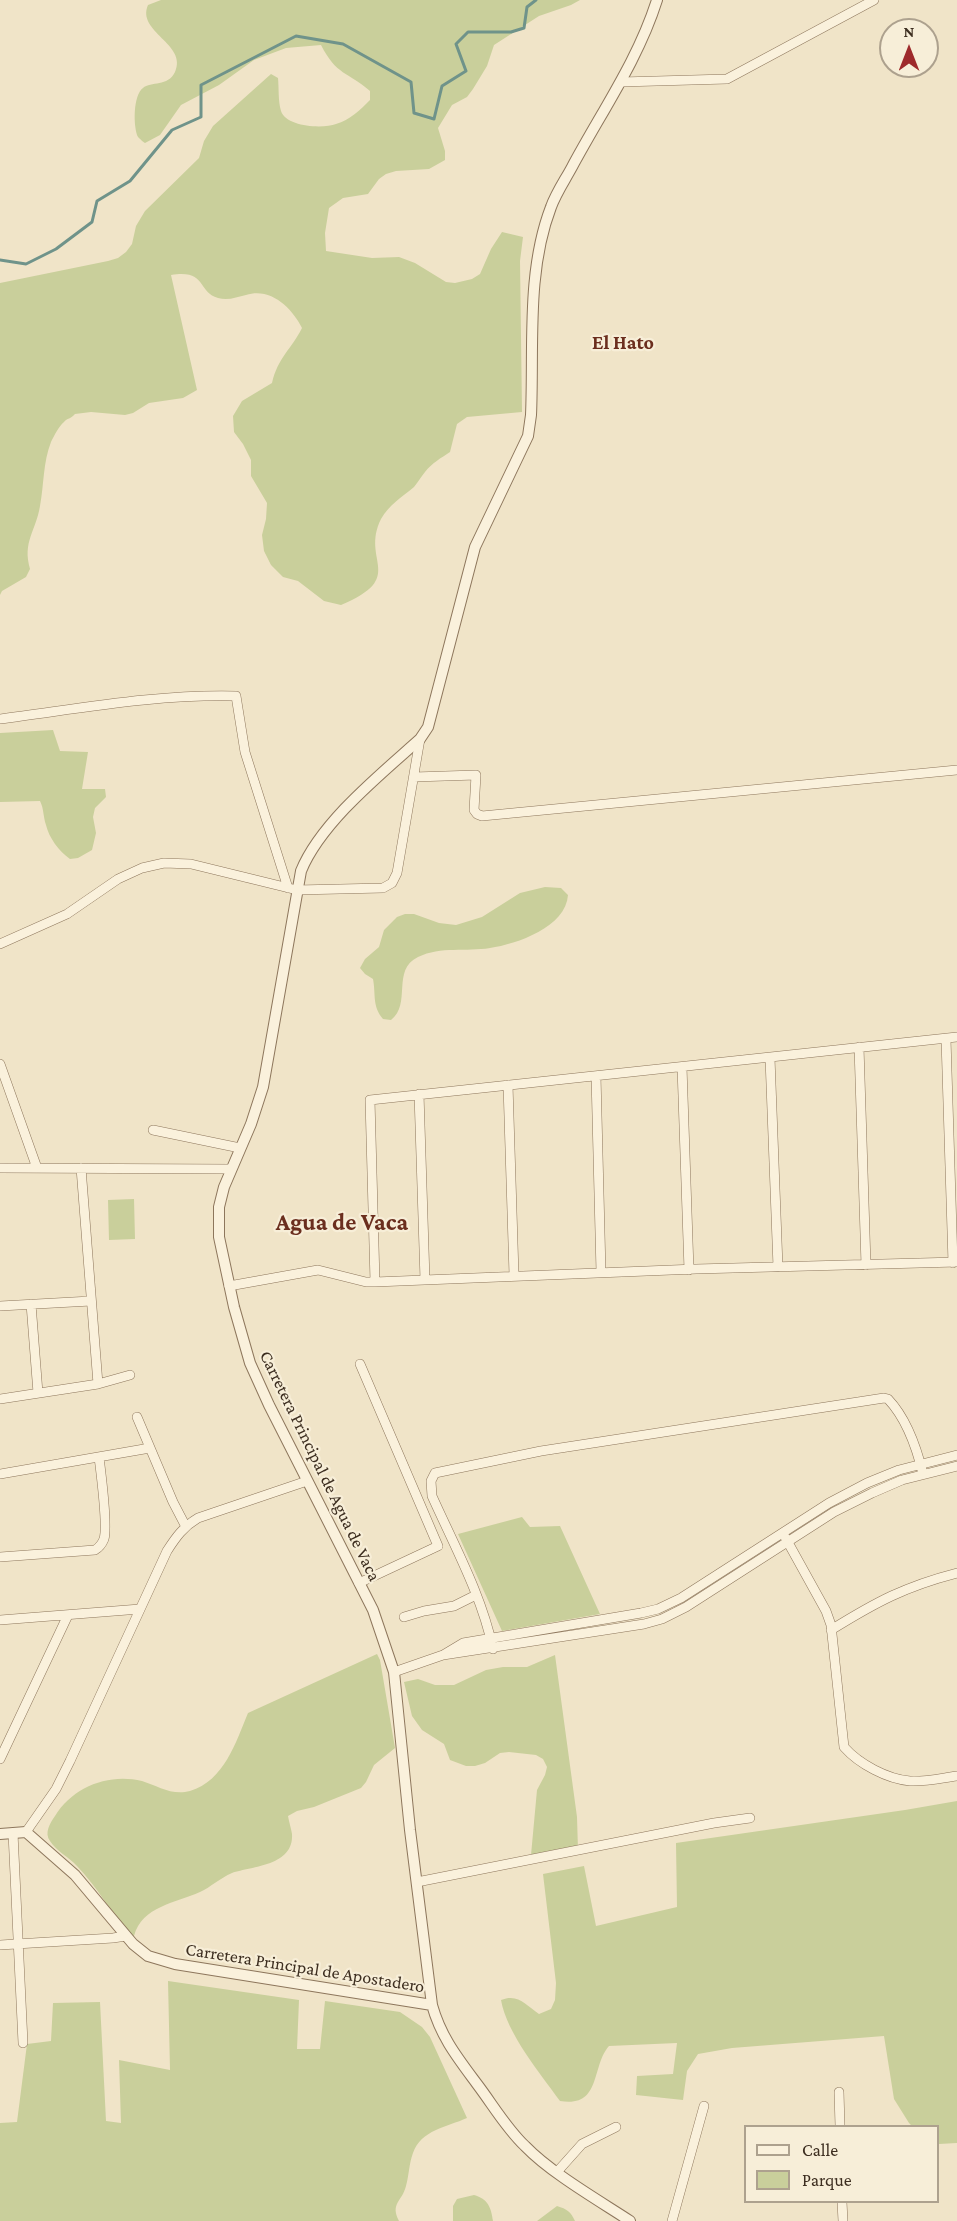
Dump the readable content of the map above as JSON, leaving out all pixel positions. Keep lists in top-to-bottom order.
{
  "streets": {
    "street": ["Carretera Principal de Agua de Vaca", "Carretera Principal de Apostadero"]
  },
  "crossings": [
    ["Carretera Principal de Agua de Vaca", "Carretera Principal de Apostadero"]
  ],
  "districts": ["El Hato", "Agua de Vaca"],
  "legend": ["Calle", "Parque"],
  "north": "top"
}
